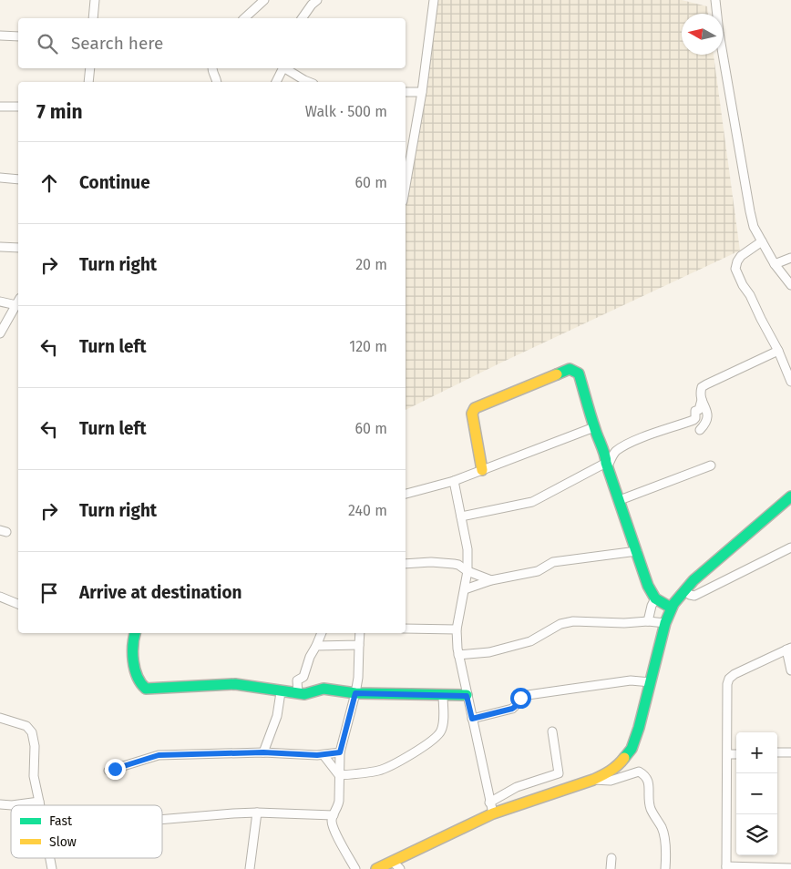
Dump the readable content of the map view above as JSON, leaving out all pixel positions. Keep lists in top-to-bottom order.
{
  "legend": ["Fast", "Slow"],
  "north": "left",
  "page": {
    "search": "Search here",
    "heading": ["7 min", "Walk · 500 m"],
    "list": [
      ["Continue", "60 m"],
      ["Turn right", "20 m"],
      ["Turn left", "120 m"],
      ["Turn left", "60 m"],
      ["Turn right", "240 m"],
      "Arrive at destination"
    ],
    "map_buttons": ["+", "−"]
  }
}
